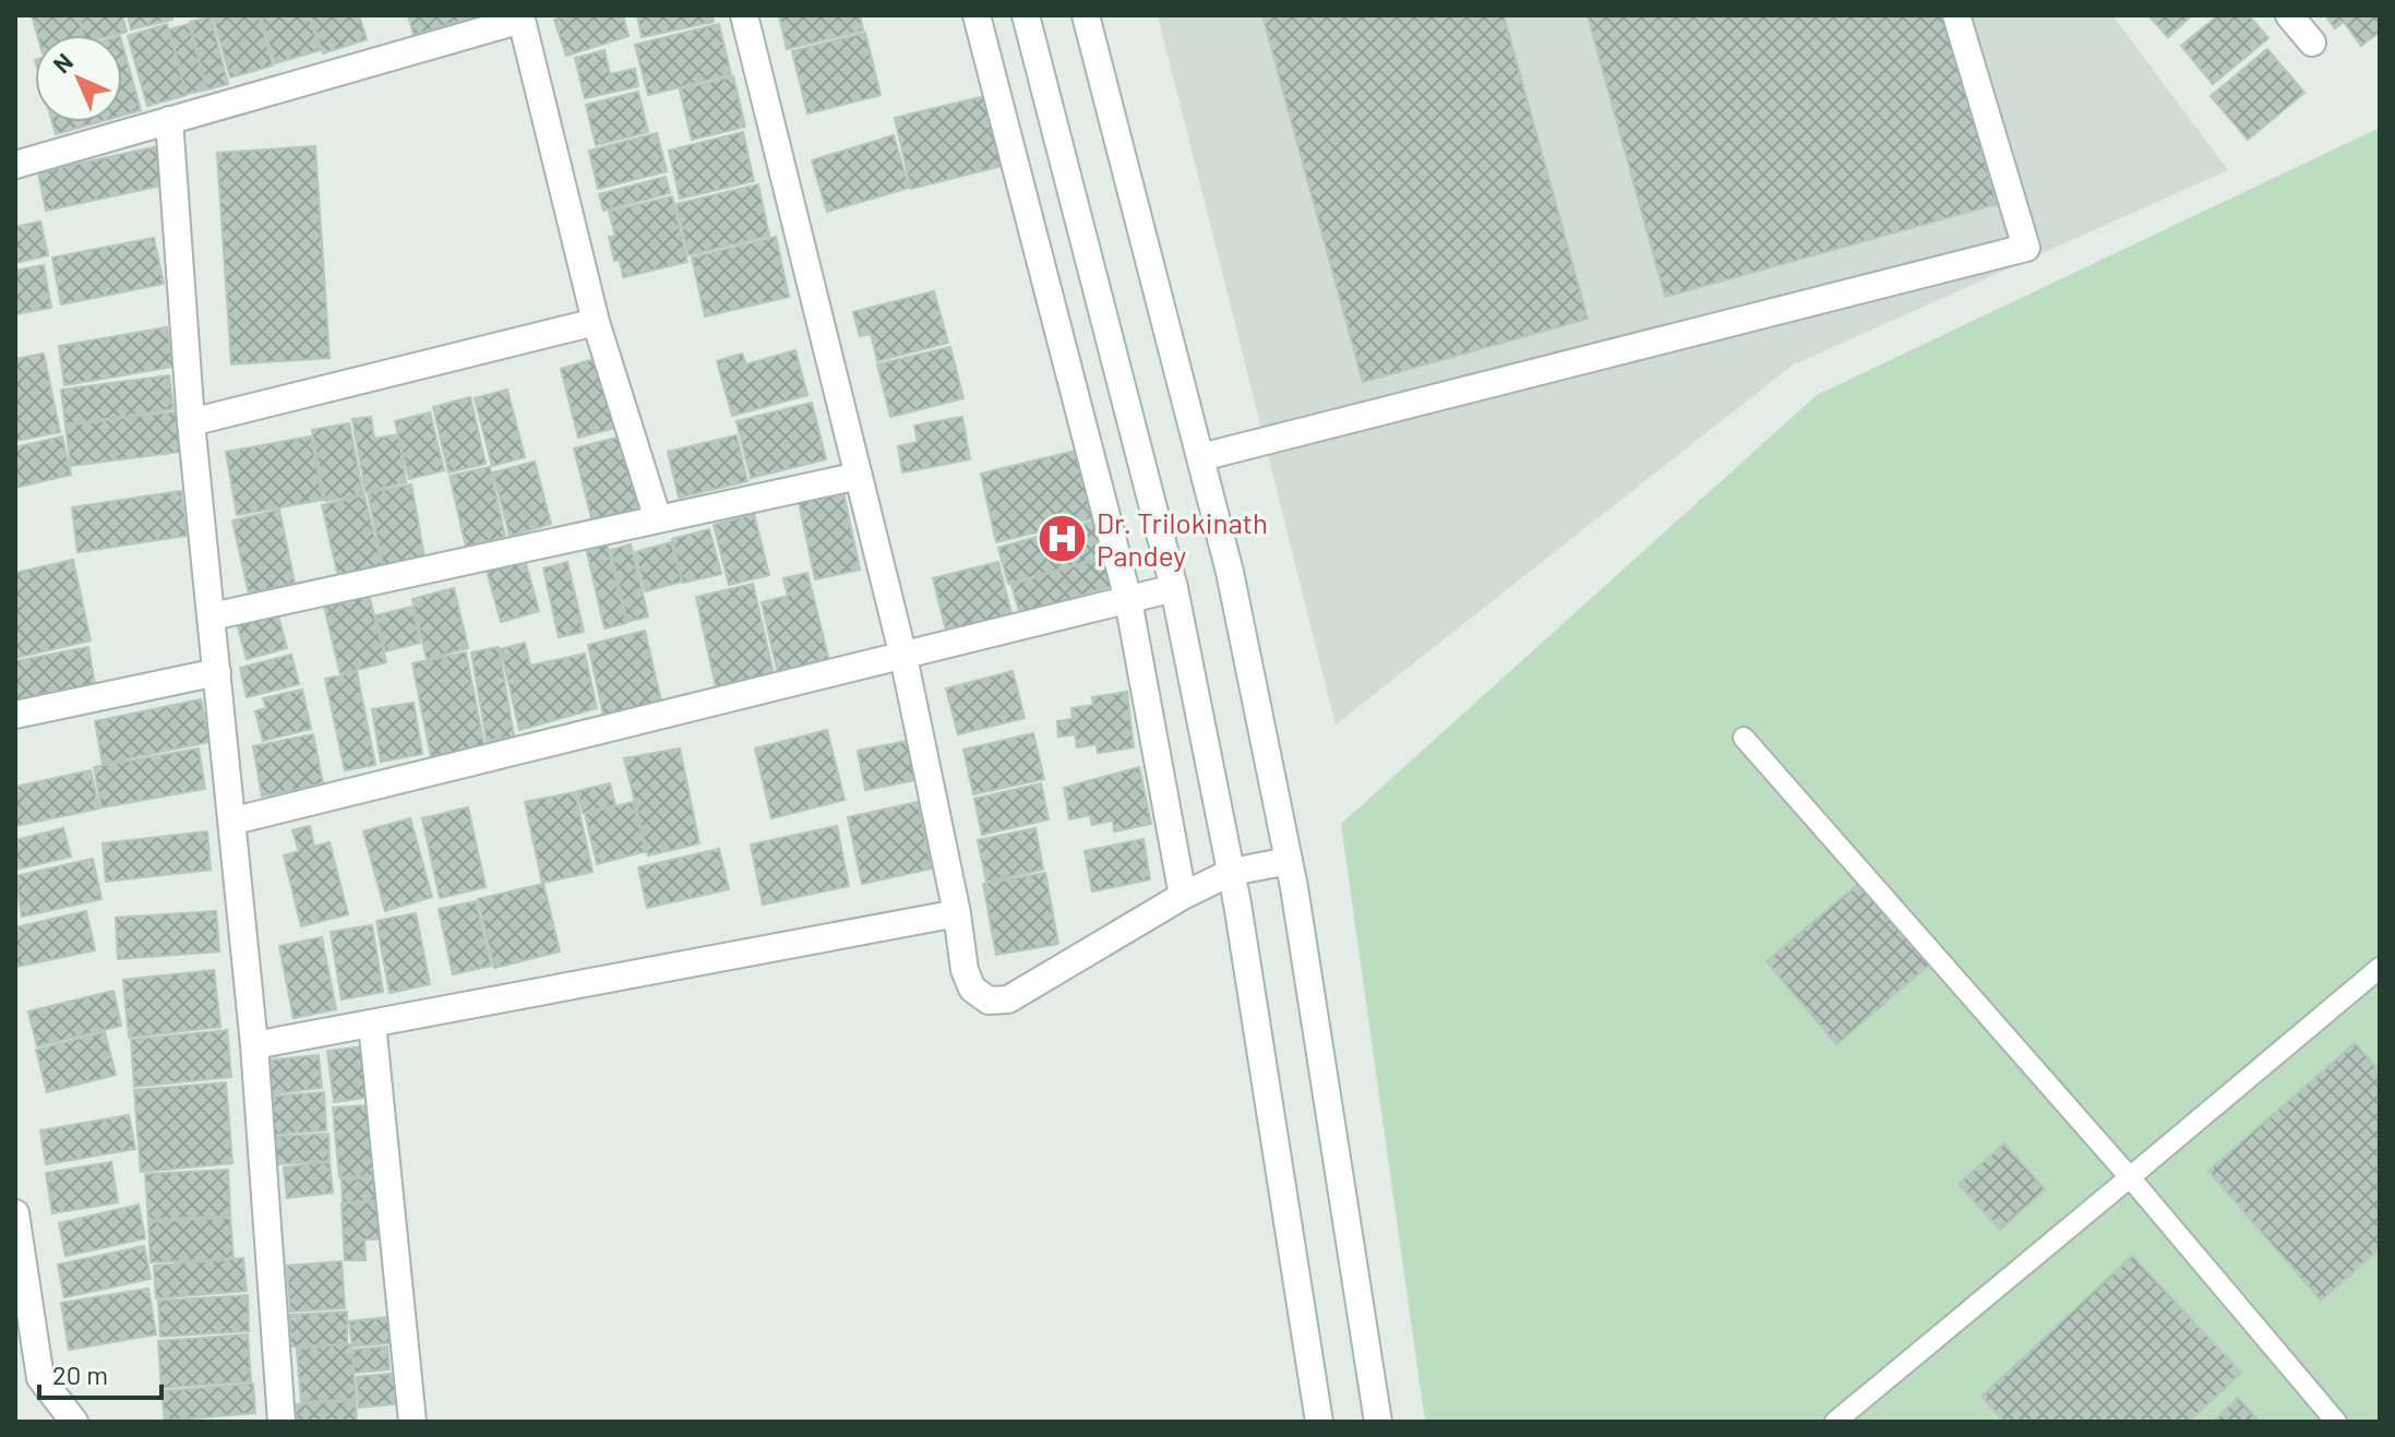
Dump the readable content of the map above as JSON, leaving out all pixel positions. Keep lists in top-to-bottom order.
{
  "places": {
    "hospital": ["Dr. Trilokinath Pandey"]
  },
  "scale_bar": "20 m",
  "north": "top left"
}
